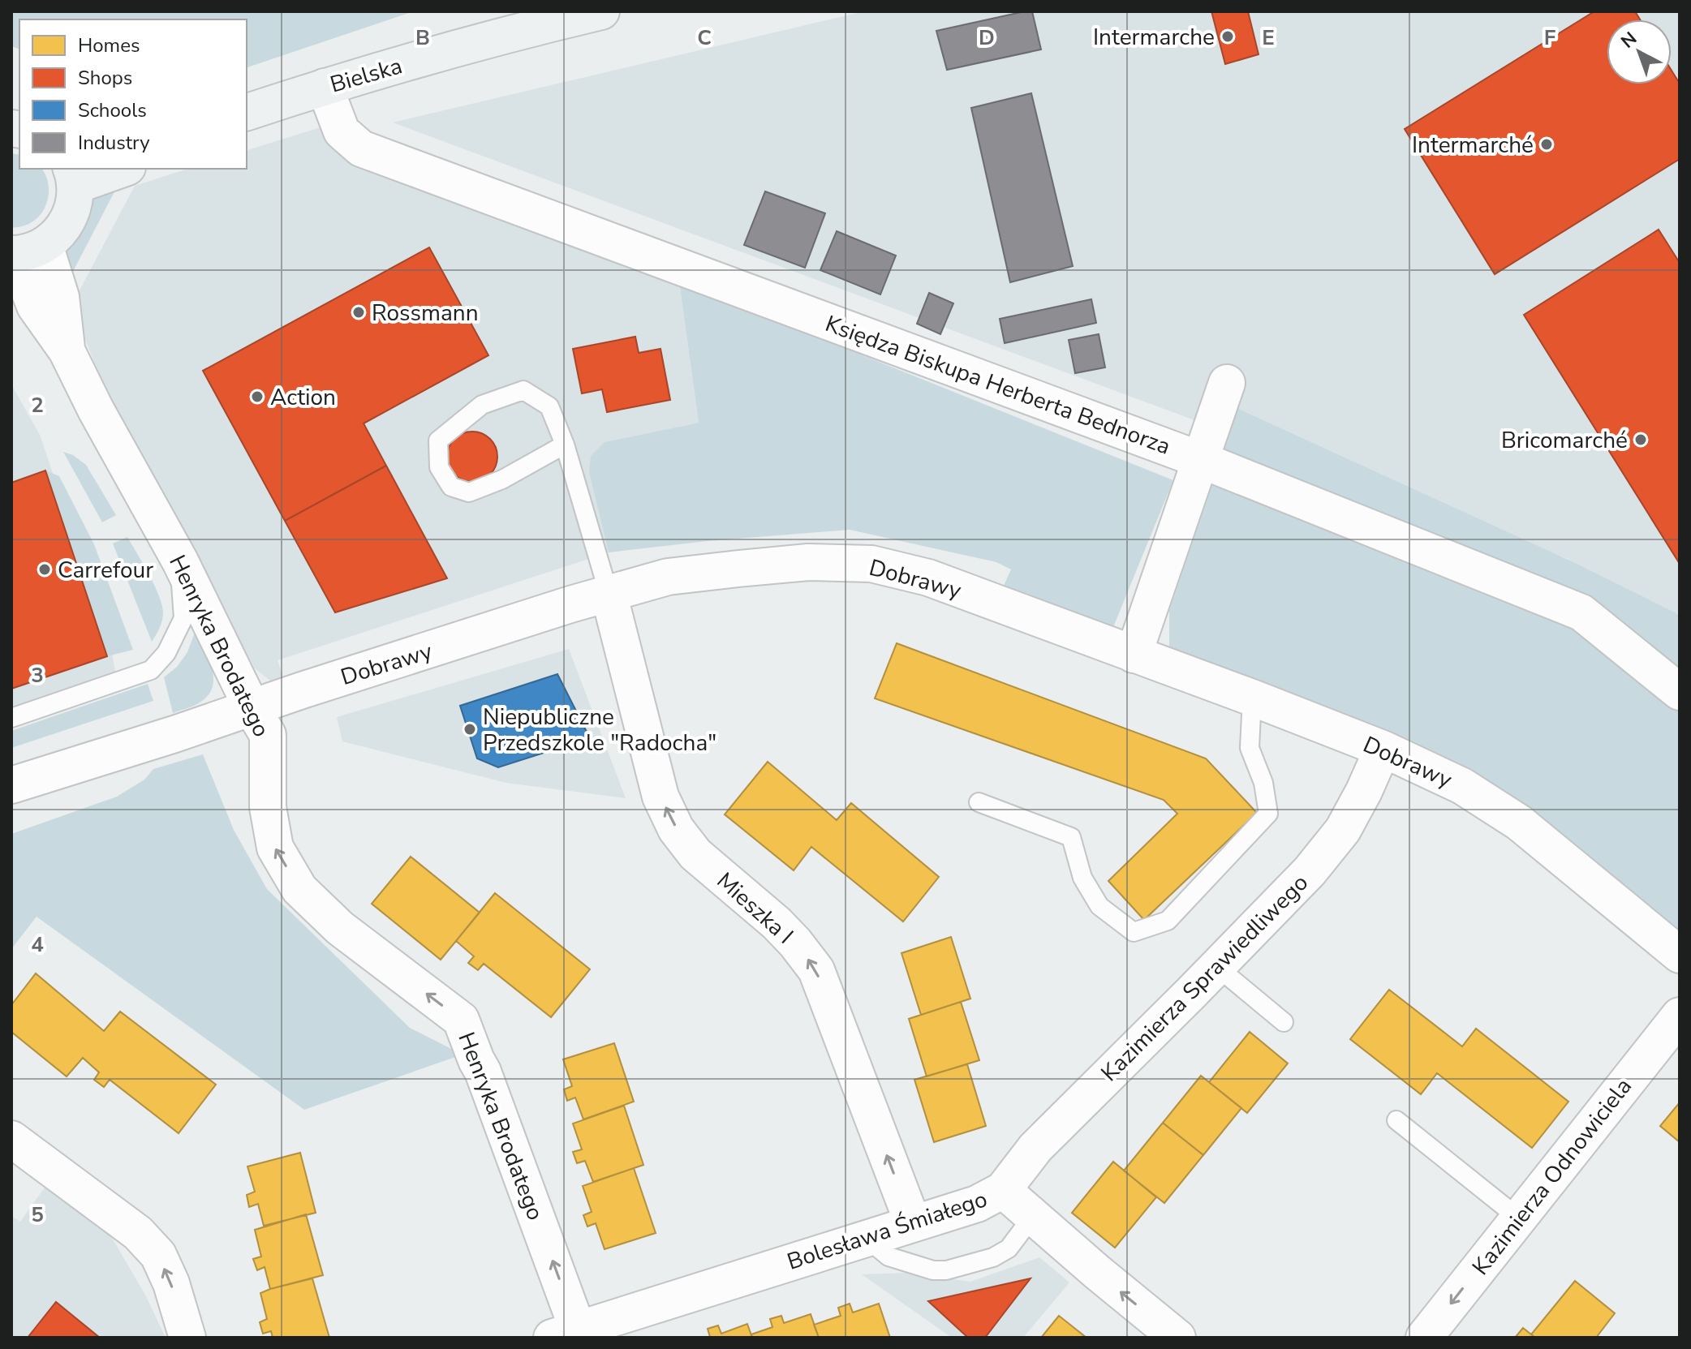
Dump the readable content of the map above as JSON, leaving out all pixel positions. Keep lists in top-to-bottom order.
{
  "streets": {
    "main road": ["Bielska"],
    "street": [
      "Księdza Biskupa Herberta Bednorza",
      "Dobrawy",
      "Henryka Brodatego",
      "Mieszka I",
      "Kazimierza Sprawiedliwego",
      "Kazimierza Odnowiciela",
      "Bolesława Śmiałego"
    ]
  },
  "crossings": [
    ["Bielska", "Księdza Biskupa Herberta Bednorza"],
    ["Dobrawy", "Henryka Brodatego"],
    ["Dobrawy", "Mieszka I"],
    ["Dobrawy", "Kazimierza Sprawiedliwego"],
    ["Henryka Brodatego", "Bolesława Śmiałego"],
    ["Mieszka I", "Bolesława Śmiałego"],
    ["Kazimierza Sprawiedliwego", "Bolesława Śmiałego"]
  ],
  "one_way": ["Henryka Brodatego", "Mieszka I", "Kazimierza Odnowiciela"],
  "places": [
    "Intermarche",
    "Intermarché",
    "Rossmann",
    "Action",
    "Bricomarché",
    "Carrefour",
    "Niepubliczne Przedszkole \"Radocha\""
  ],
  "legend": [
    "Homes",
    "Shops",
    "Schools",
    "Industry"
  ],
  "north": "top left",
  "grid": {
    "columns": [
      "B",
      "C",
      "D",
      "E",
      "F"
    ],
    "rows": [
      "2",
      "3",
      "4",
      "5"
    ]
  }
}
